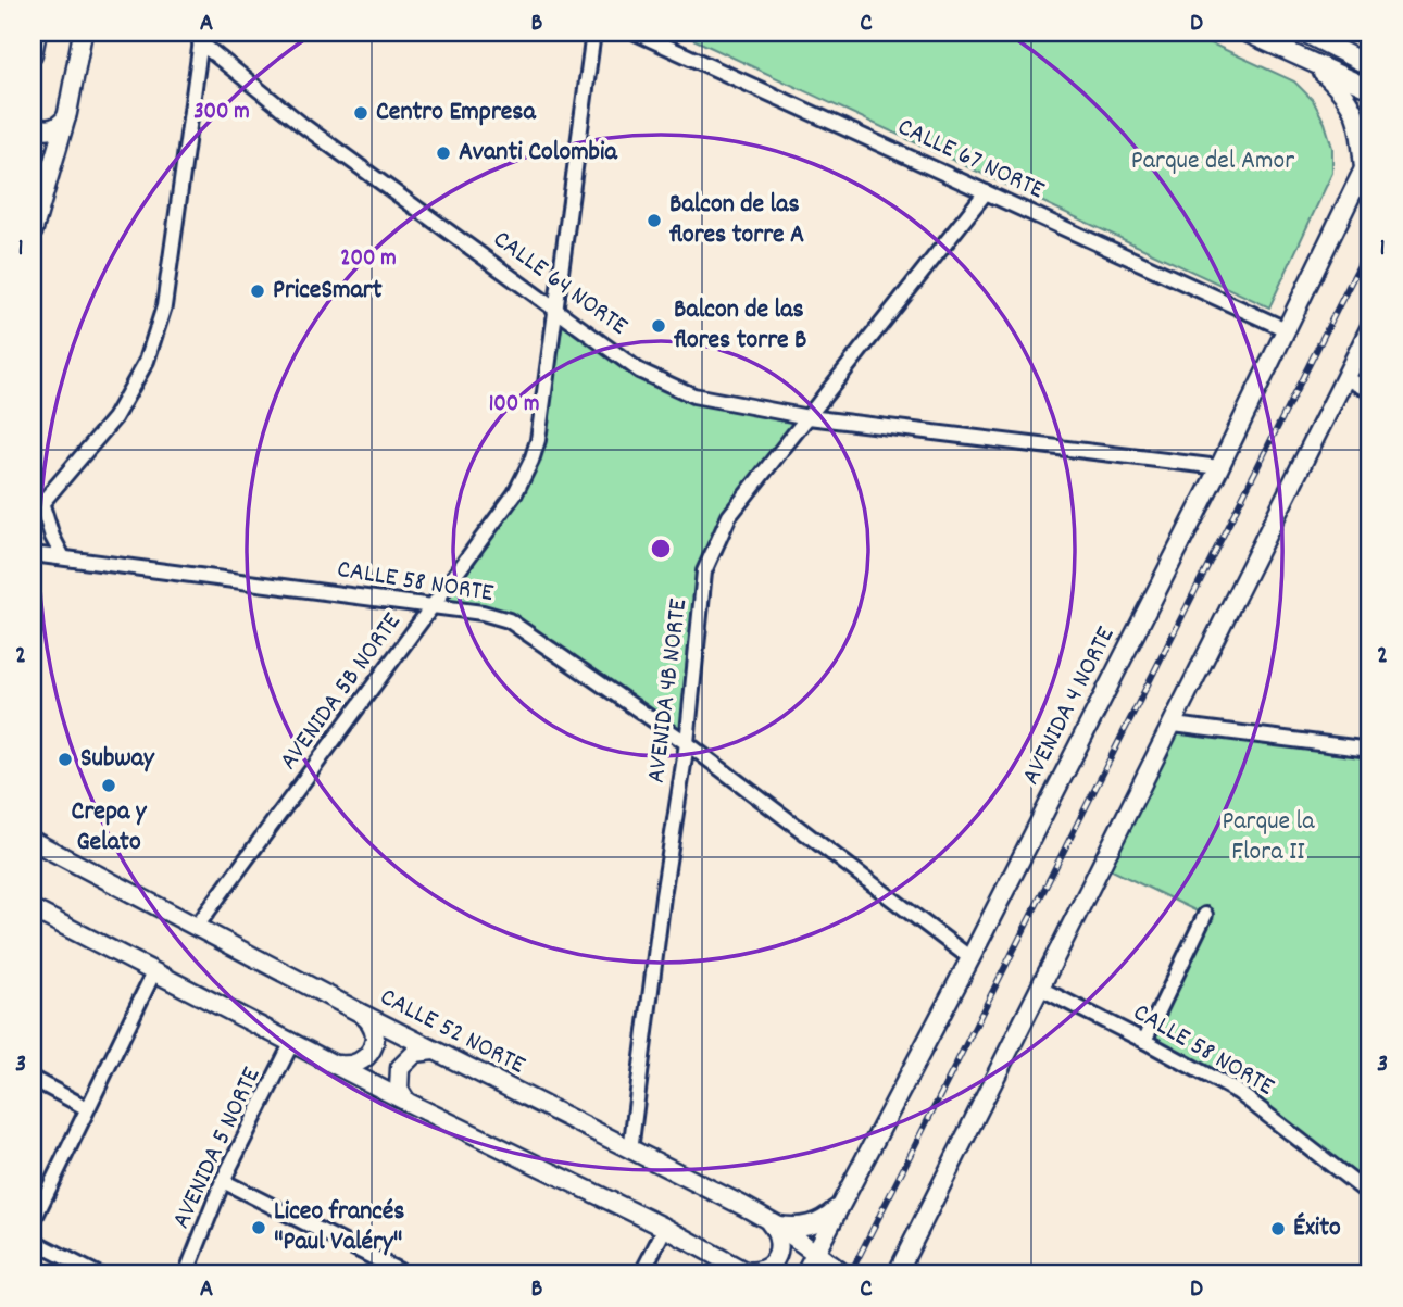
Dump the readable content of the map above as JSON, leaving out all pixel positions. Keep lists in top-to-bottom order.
{
  "streets": {
    "main road": ["AVENIDA 4 NORTE", "CALLE 52 NORTE"],
    "street": [
      "CALLE 67 NORTE",
      "CALLE 64 NORTE",
      "CALLE 58 NORTE",
      "AVENIDA 4B NORTE",
      "AVENIDA 5B NORTE",
      "AVENIDA 5 NORTE"
    ]
  },
  "crossings": [
    ["CALLE 67 NORTE", "AVENIDA 4B NORTE"],
    ["CALLE 67 NORTE", "AVENIDA 4 NORTE"],
    ["CALLE 64 NORTE", "AVENIDA 4B NORTE"],
    ["CALLE 64 NORTE", "AVENIDA 5B NORTE"],
    ["CALLE 64 NORTE", "AVENIDA 4 NORTE"],
    ["CALLE 58 NORTE", "AVENIDA 4B NORTE"],
    ["CALLE 58 NORTE", "AVENIDA 5B NORTE"],
    ["CALLE 58 NORTE", "AVENIDA 4 NORTE"],
    ["AVENIDA 4B NORTE", "CALLE 52 NORTE"],
    ["AVENIDA 5B NORTE", "CALLE 52 NORTE"],
    ["AVENIDA 4 NORTE", "CALLE 52 NORTE"]
  ],
  "parks": ["Parque del Amor", "Parque la Flora II"],
  "places": [
    "Centro Empresa",
    "Avanti Colombia",
    "Balcon de las flores torre A",
    "PriceSmart",
    "Balcon de las flores torre B",
    "Subway",
    "Crepa y Gelato",
    "Liceo francés \"Paul Valéry\"",
    "Éxito"
  ],
  "grid": {
    "columns": [
      "A",
      "B",
      "C",
      "D"
    ],
    "rows": ["1", "2", "3"]
  },
  "rings": ["300 m", "200 m", "100 m"]
}
